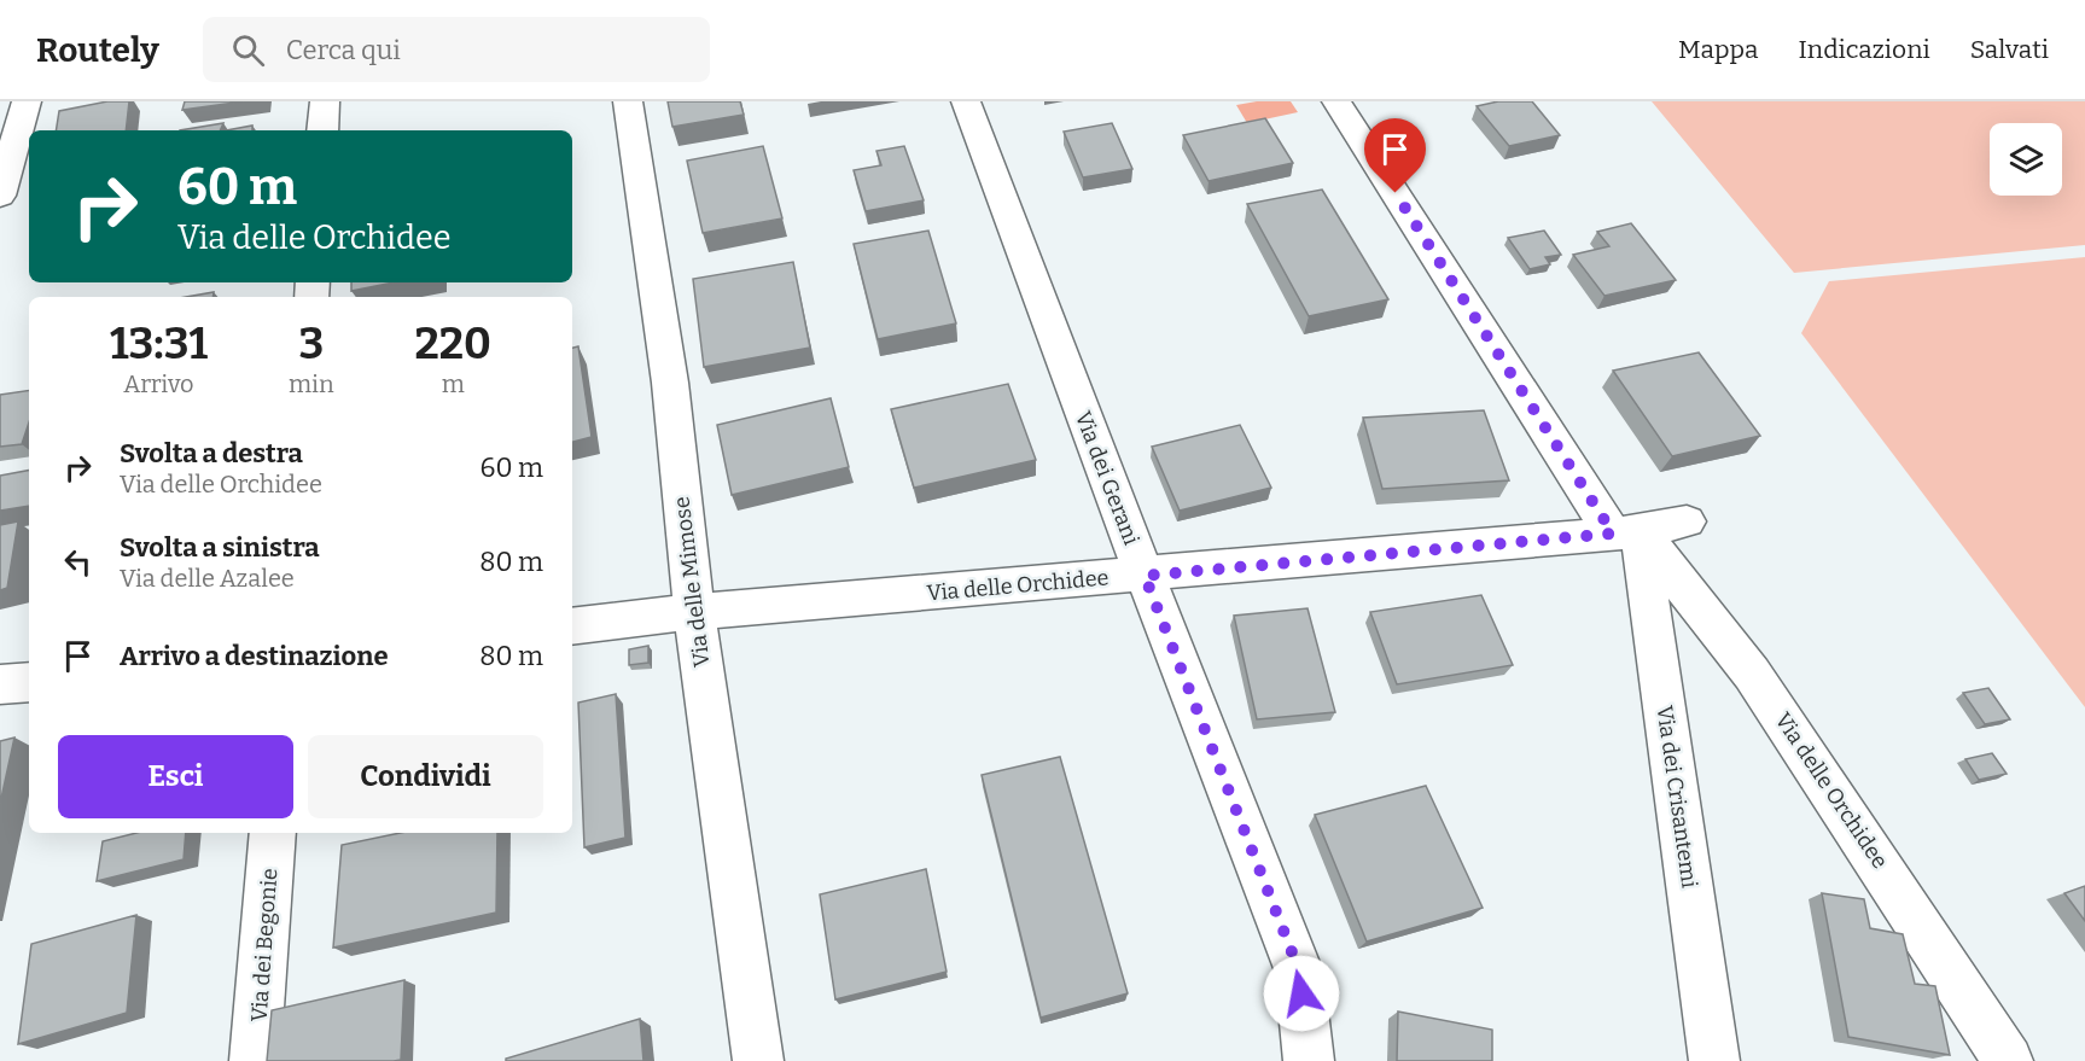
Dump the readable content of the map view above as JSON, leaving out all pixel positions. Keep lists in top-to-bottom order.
{
  "streets": {
    "street": [
      "Via dei Gerani",
      "Via delle Mimose",
      "Via delle Orchidee",
      "Via dei Crisantemi",
      "Via dei Begonie"
    ]
  },
  "crossings": [
    ["Via dei Gerani", "Via delle Orchidee"],
    ["Via delle Mimose", "Via delle Orchidee"],
    ["Via delle Orchidee", "Via dei Crisantemi"]
  ],
  "page": {
    "header": "Routely",
    "search": "Cerca qui",
    "nav": ["Mappa", "Indicazioni", "Salvati"],
    "turn": ["60 m", "Via delle Orchidee"],
    "eta": [
      "13:31",
      "Arrivo",
      "3",
      "min",
      "220",
      "m"
    ],
    "list": [
      {
        "name": "Svolta a destra",
        "note": "Via delle Orchidee",
        "value": "60 m"
      },
      {
        "name": "Svolta a sinistra",
        "note": "Via delle Azalee",
        "value": "80 m"
      },
      {
        "name": "Arrivo a destinazione",
        "value": "80 m"
      }
    ],
    "buttons": ["Esci", "Condividi"]
  }
}
